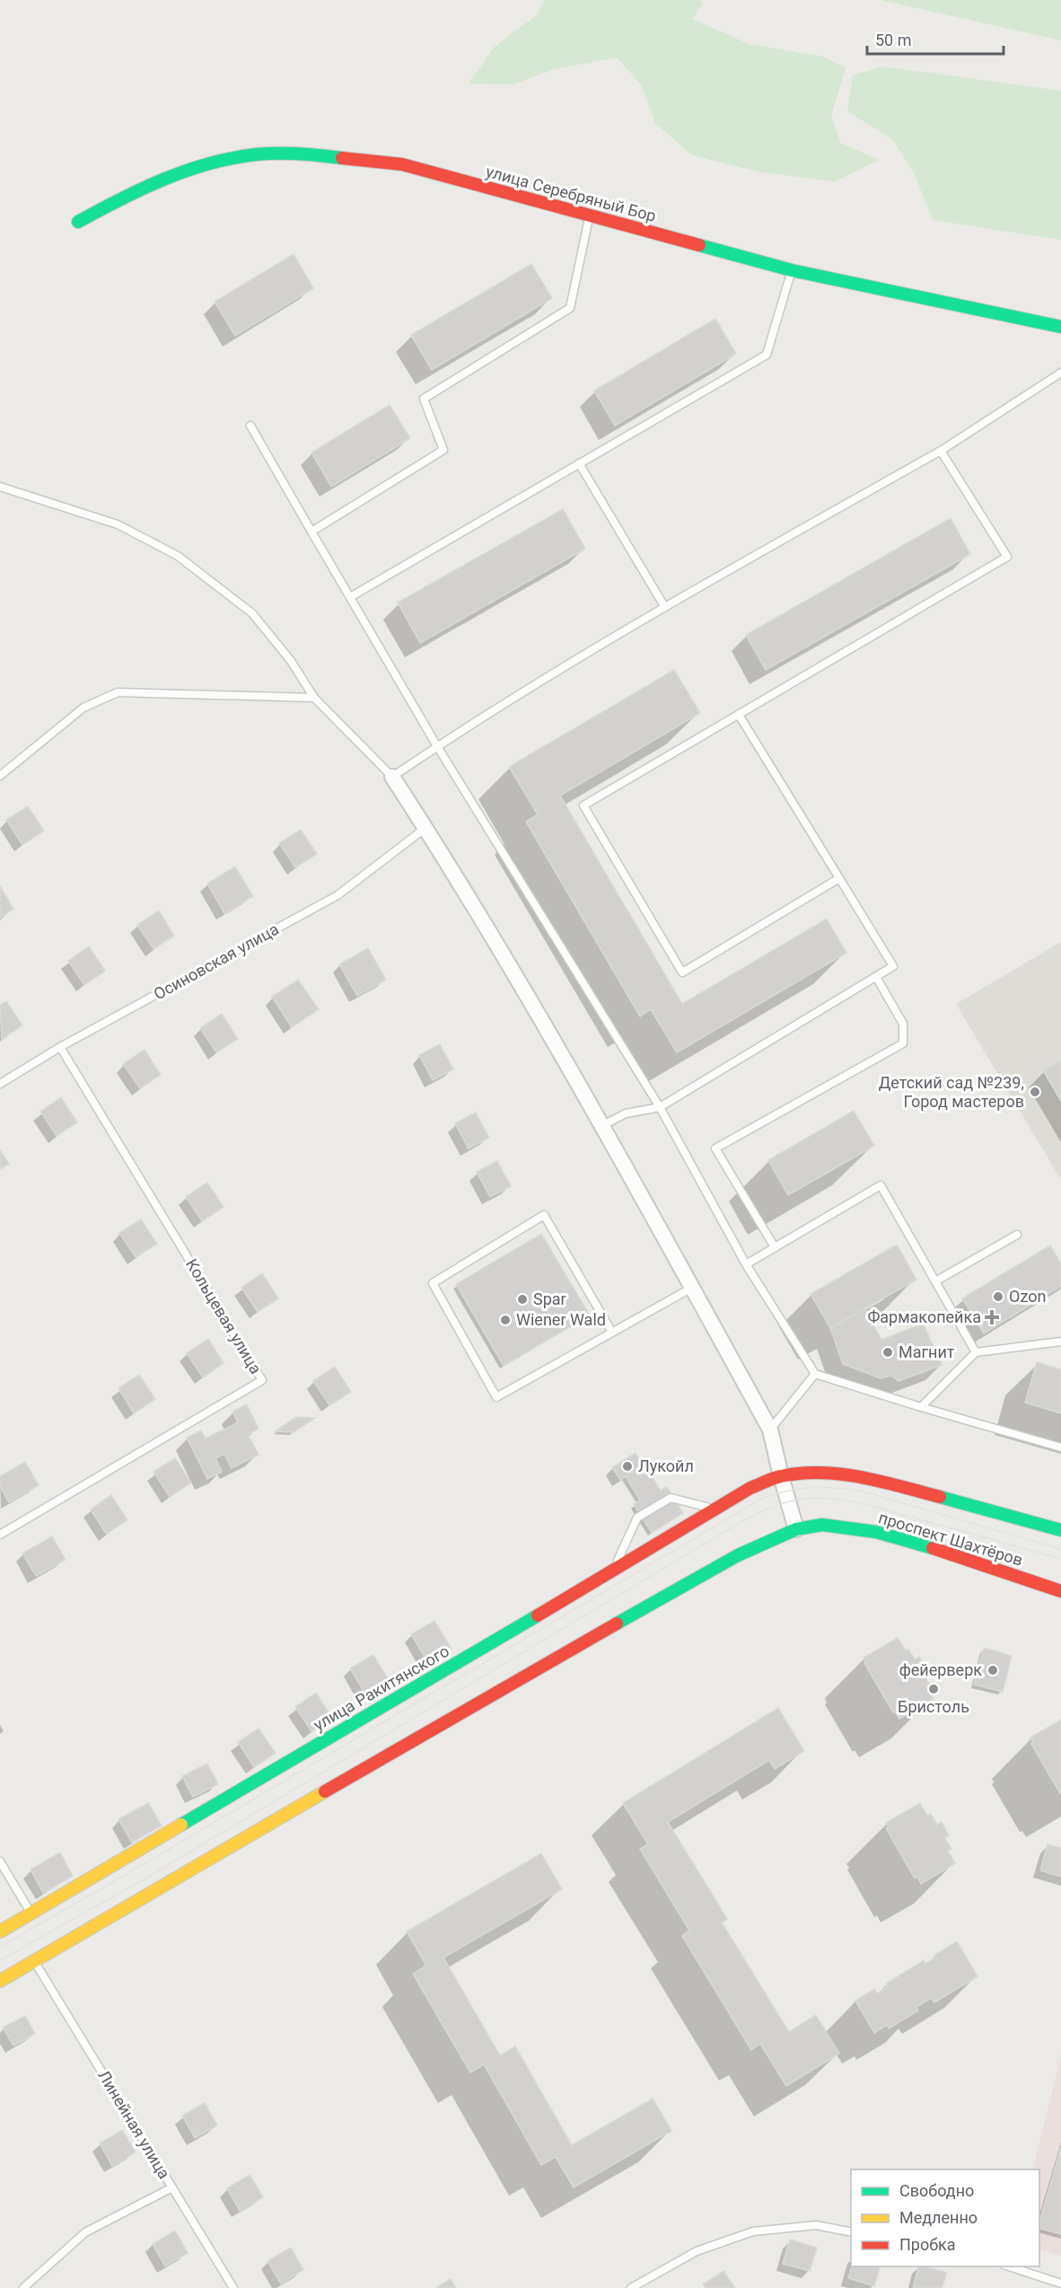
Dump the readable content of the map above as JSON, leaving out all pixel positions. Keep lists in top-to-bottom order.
{
  "streets": {
    "main road": ["улица Серебряный Бор", "проспект Шахтёров", "улица Ракитянского"],
    "lane": ["Осиновская улица", "Кольцевая улица", "Линейная улица"]
  },
  "crossings": [
    ["Осиновская улица", "Кольцевая улица"],
    ["проспект Шахтёров", "Линейная улица"]
  ],
  "places": {
    "other": [
      "Детский сад №239, Город мастеров",
      "Ozon",
      "Spar",
      "Wiener Wald",
      "Магнит",
      "Лукойл",
      "фейерверк",
      "Бристоль"
    ],
    "health": ["Фармакопейка"]
  },
  "legend": ["Свободно", "Медленно", "Пробка"],
  "scale_bar": "50 m"
}
